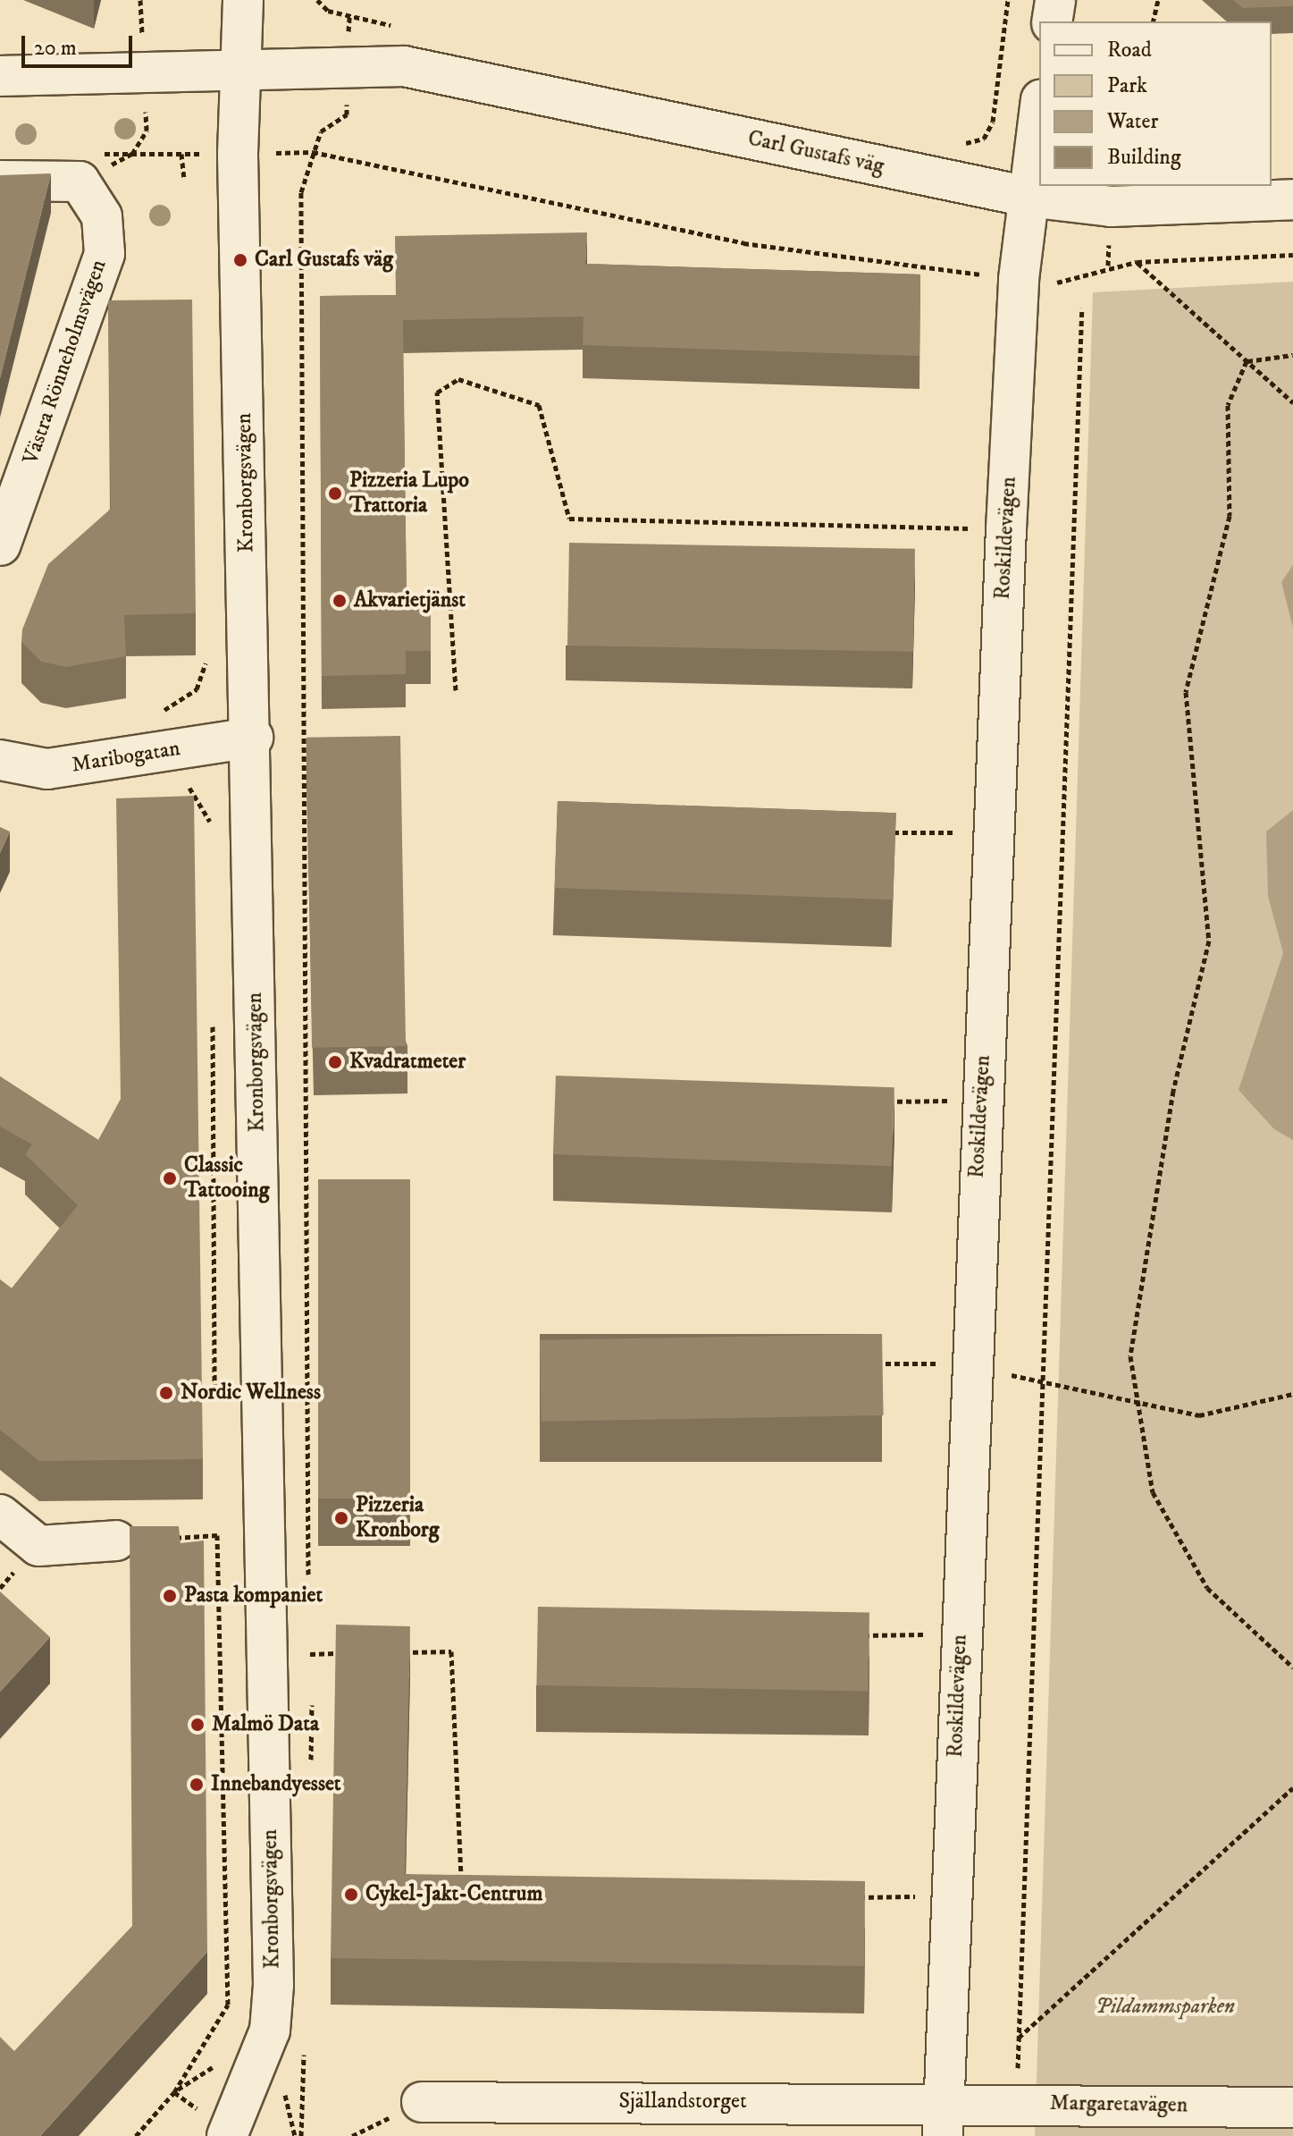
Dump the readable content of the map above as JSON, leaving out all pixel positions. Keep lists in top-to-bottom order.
{
  "streets": {
    "street": [
      "Carl Gustafs väg",
      "Västra Rönneholmsvägen",
      "Kronborgsvägen",
      "Roskildevägen",
      "Maribogatan",
      "Själlandstorget",
      "Margaretavägen"
    ]
  },
  "crossings": [
    ["Carl Gustafs väg", "Kronborgsvägen"],
    ["Carl Gustafs väg", "Roskildevägen"],
    ["Kronborgsvägen", "Maribogatan"],
    ["Roskildevägen", "Själlandstorget"],
    ["Roskildevägen", "Margaretavägen"],
    ["Själlandstorget", "Margaretavägen"]
  ],
  "parks": ["Pildammsparken"],
  "places": [
    "Carl Gustafs väg",
    "Pizzeria Lupo Trattoria",
    "Akvarietjänst",
    "Kvadratmeter",
    "Classic Tattooing",
    "Nordic Wellness",
    "Pizzeria Kronborg",
    "Pasta kompaniet",
    "Malmö Data",
    "Innebandyesset",
    "Cykel-Jakt-Centrum"
  ],
  "legend": [
    "Road",
    "Park",
    "Water",
    "Building"
  ],
  "scale_bar": "20 m"
}
